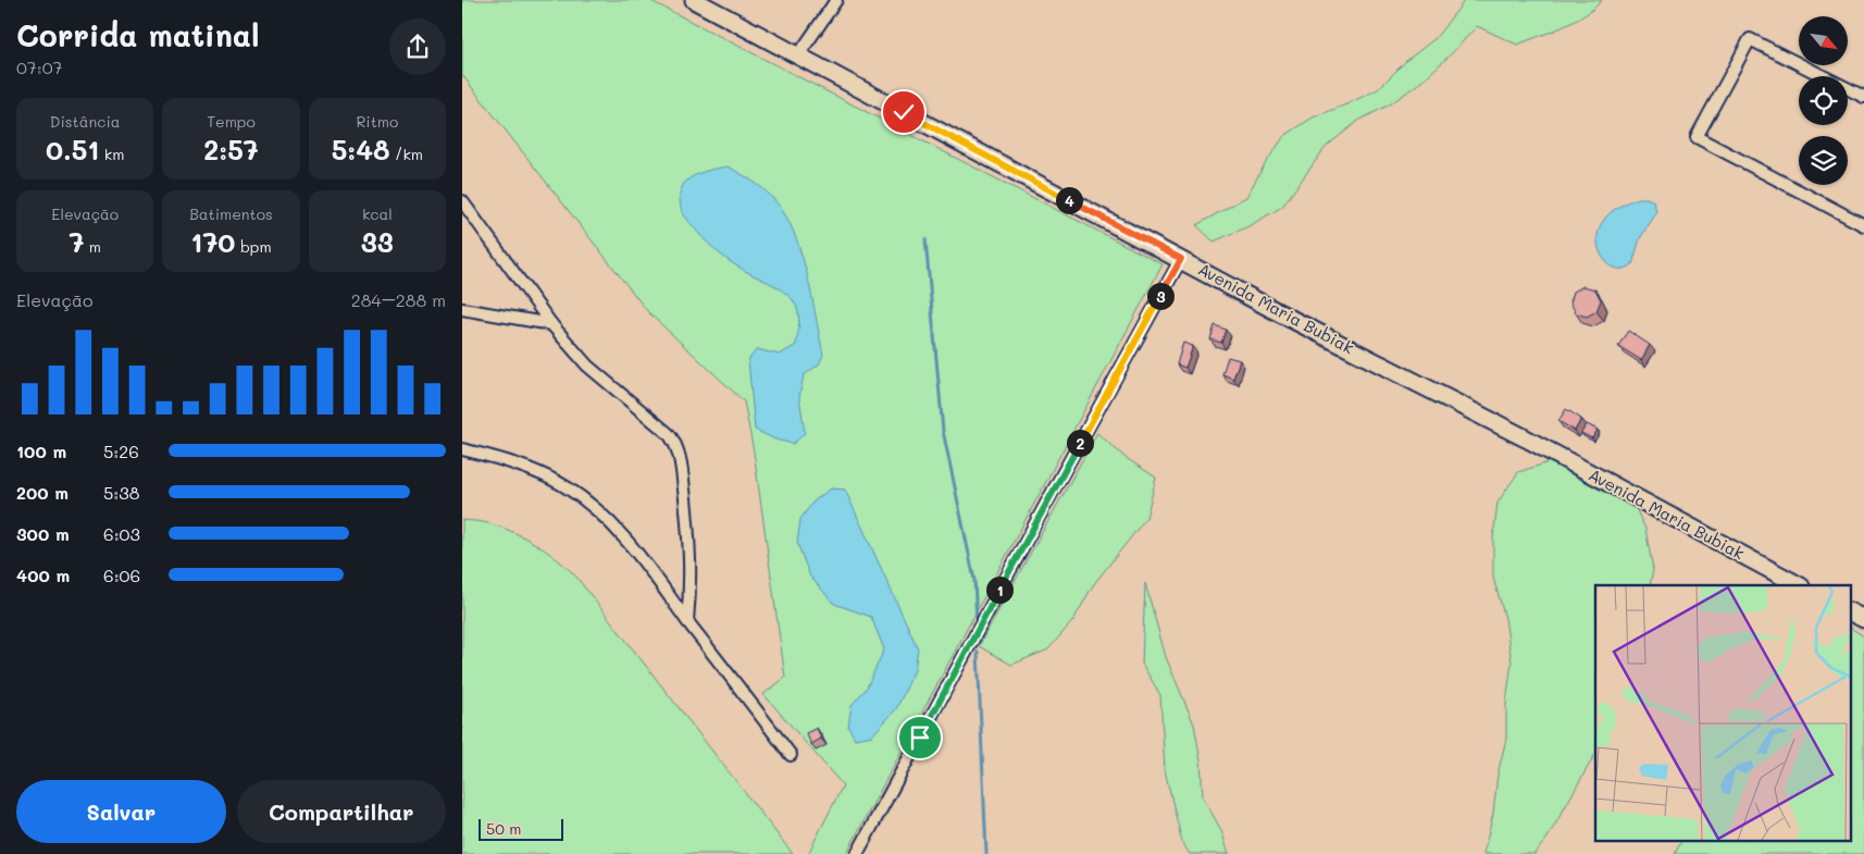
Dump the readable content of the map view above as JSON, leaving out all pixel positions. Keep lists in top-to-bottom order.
{
  "streets": {
    "street": ["Avenida Maria Bubiak"]
  },
  "scale_bar": "50 m",
  "north": "bottom right",
  "page": {
    "heading": ["Corrida matinal", "07:07"],
    "stats": [
      ["Distância", "0.51 km"],
      ["Tempo", "2:57"],
      ["Ritmo", "5:48 /km"],
      ["Elevação", "7 m"],
      ["Batimentos", "170 bpm"],
      ["kcal", "33"]
    ],
    "pins": [
      "4",
      "3",
      "2",
      "1"
    ],
    "chart": ["Elevação", "284–288 m"],
    "list": [
      {
        "name": "100 m",
        "note": "5:26"
      },
      {
        "name": "200 m",
        "note": "5:38"
      },
      {
        "name": "300 m",
        "note": "6:03"
      },
      {
        "name": "400 m",
        "note": "6:06"
      }
    ],
    "buttons": ["Salvar", "Compartilhar"],
    "scale": "50 m"
  }
}
